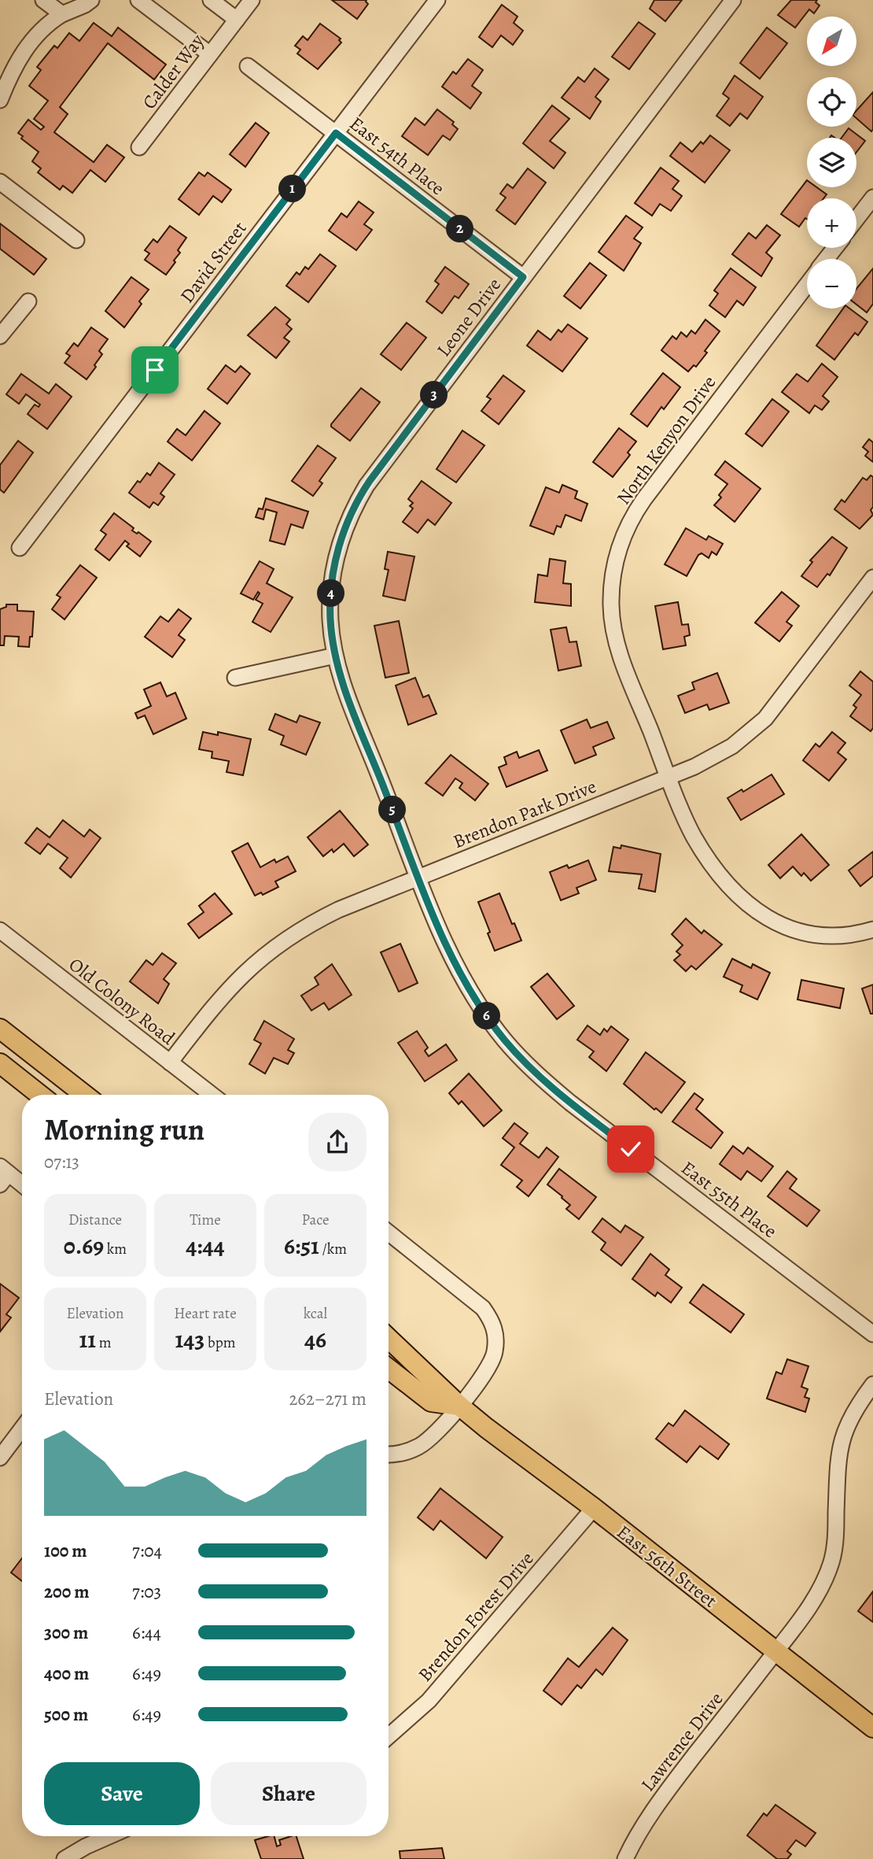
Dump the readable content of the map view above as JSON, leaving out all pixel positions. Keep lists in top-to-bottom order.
{
  "streets": {
    "main road": ["East 56th Street"],
    "street": [
      "Calder Way",
      "East 54th Place",
      "David Street",
      "Leone Drive",
      "North Kenyon Drive",
      "Brendon Park Drive",
      "Old Colony Road",
      "East 55th Place",
      "Brendon Forest Drive",
      "Lawrence Drive"
    ]
  },
  "crossings": [
    ["East 54th Place", "David Street"],
    ["East 54th Place", "Leone Drive"],
    ["Leone Drive", "Brendon Park Drive"],
    ["Leone Drive", "East 55th Place"],
    ["North Kenyon Drive", "Brendon Park Drive"],
    ["Brendon Park Drive", "Old Colony Road"],
    ["Brendon Park Drive", "East 55th Place"],
    ["East 56th Street", "Brendon Forest Drive"],
    ["East 56th Street", "Lawrence Drive"]
  ],
  "north": "bottom left",
  "page": {
    "map_buttons": ["+", "−"],
    "pins": [
      "1",
      "2",
      "3",
      "4",
      "5",
      "6"
    ],
    "heading": ["Morning run", "07:13"],
    "stats": [
      ["Distance", "0.69 km"],
      ["Time", "4:44"],
      ["Pace", "6:51 /km"],
      ["Elevation", "11 m"],
      ["Heart rate", "143 bpm"],
      ["kcal", "46"]
    ],
    "chart": ["Elevation", "262–271 m"],
    "list": [
      {
        "name": "100 m",
        "note": "7:04"
      },
      {
        "name": "200 m",
        "note": "7:03"
      },
      {
        "name": "300 m",
        "note": "6:44"
      },
      {
        "name": "400 m",
        "note": "6:49"
      },
      {
        "name": "500 m",
        "note": "6:49"
      }
    ],
    "buttons": ["Save", "Share"]
  }
}
